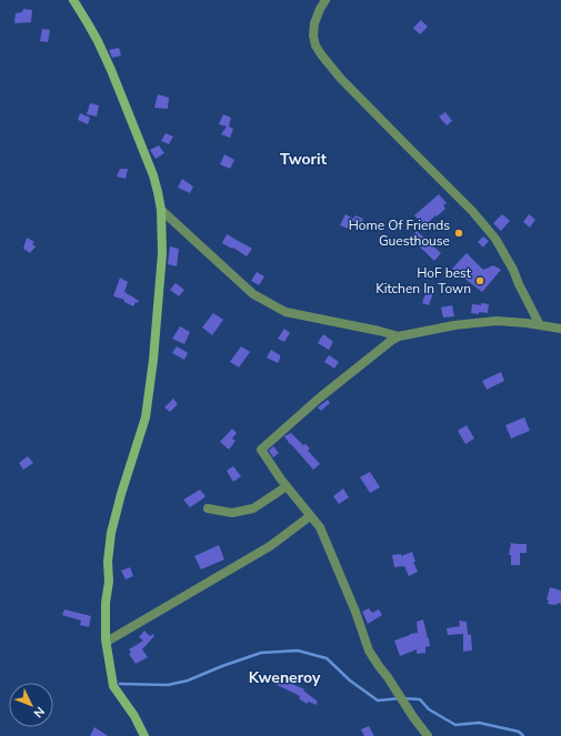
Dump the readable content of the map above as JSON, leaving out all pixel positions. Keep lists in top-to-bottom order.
{
  "districts": ["Tworit", "Kweneroy"],
  "places": ["Home Of Friends Guesthouse", "HoF best Kitchen In Town"],
  "north": "bottom right"
}
